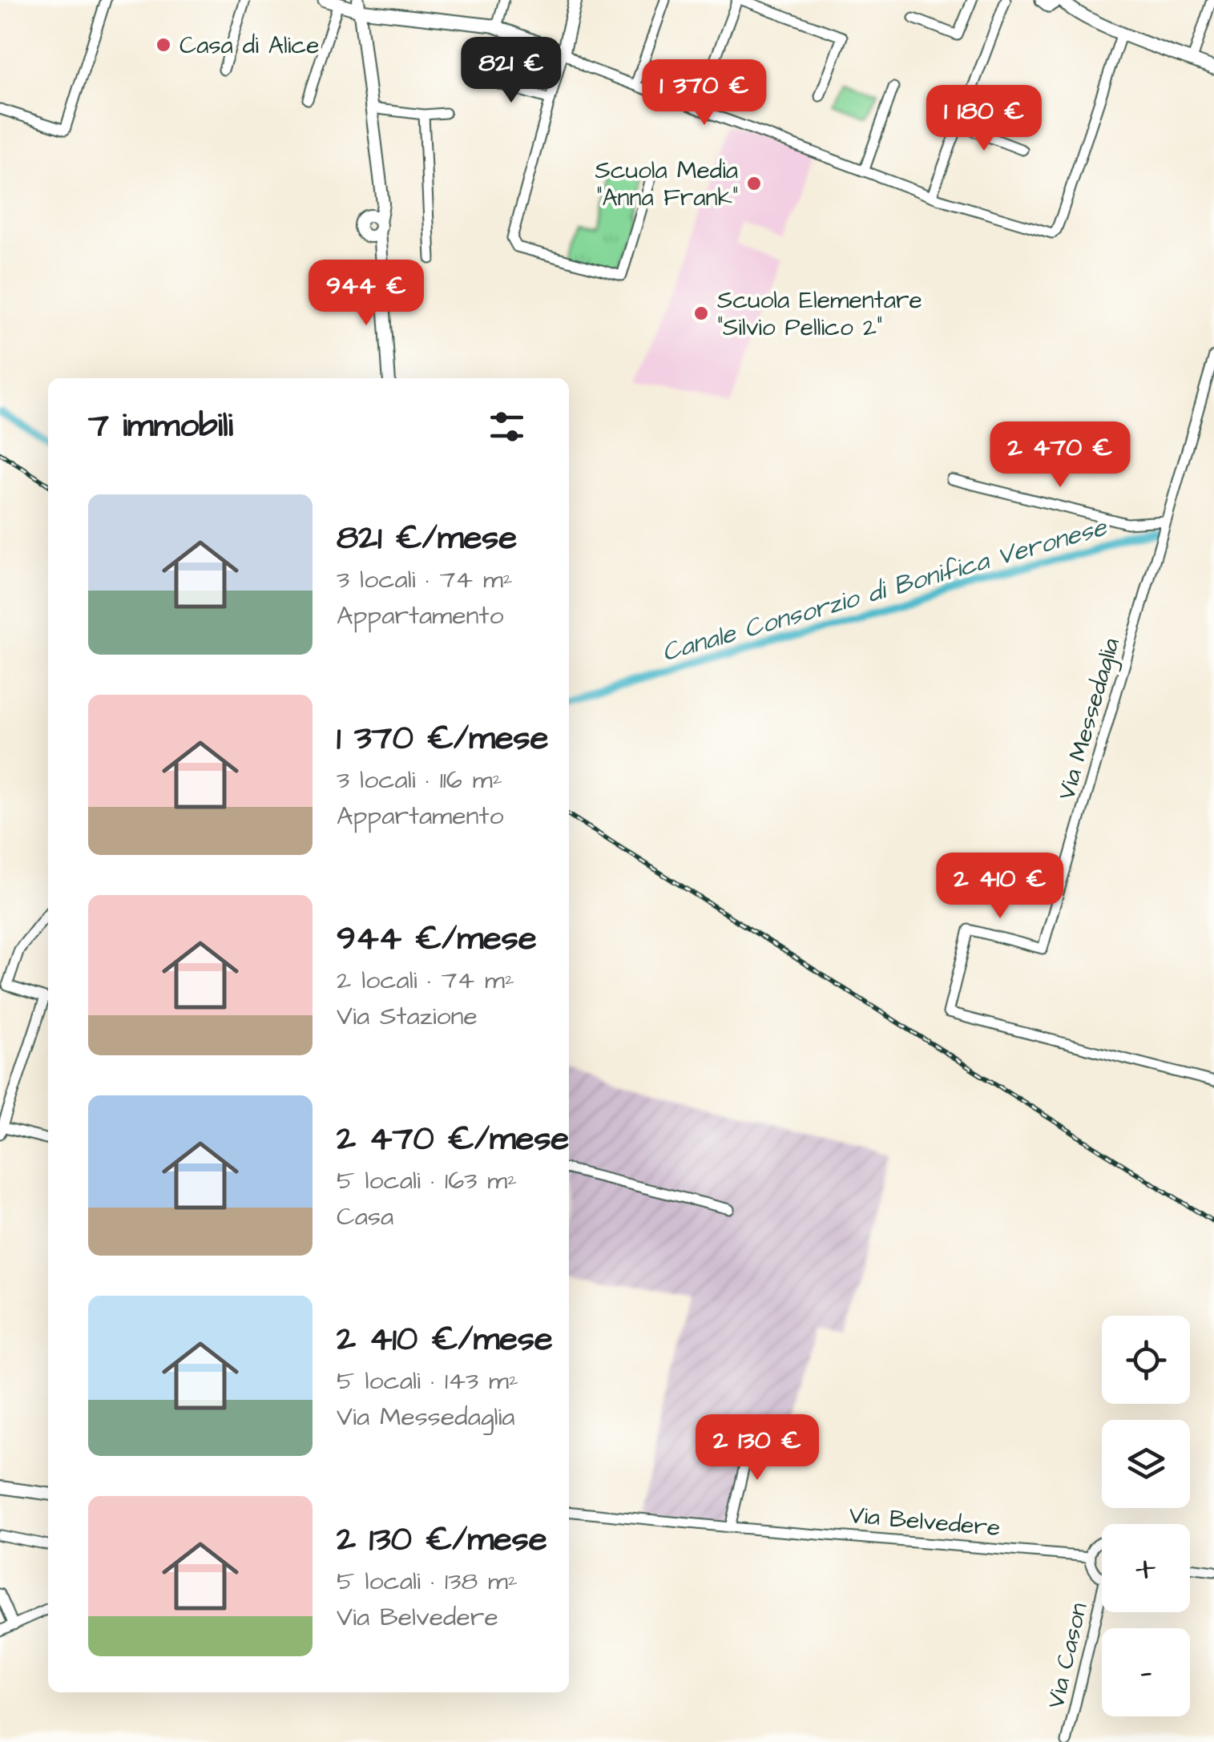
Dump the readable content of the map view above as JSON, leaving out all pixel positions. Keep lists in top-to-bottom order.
{
  "streets": {
    "street": ["Via Messedaglia", "Via Belvedere", "Via Cason"]
  },
  "water": ["Canale Consorzio di Bonifica Veronese"],
  "places": ["Casa di Alice", "Scuola Media \"Anna Frank\"", "Scuola Elementare \"Silvio Pellico 2\""],
  "page": {
    "price": [
      "821 €",
      "1 370 €",
      "1 180 €",
      "944 €",
      "2 470 €",
      "2 410 €",
      "2 130 €"
    ],
    "heading": "7 immobili",
    "list": [
      {
        "name": "821 €/mese",
        "note": "3 locali · 74 m² · Appartamento"
      },
      {
        "name": "1 370 €/mese",
        "note": "3 locali · 116 m² · Appartamento"
      },
      {
        "name": "944 €/mese",
        "note": "2 locali · 74 m² · Via Stazione"
      },
      {
        "name": "2 470 €/mese",
        "note": "5 locali · 163 m² · Casa"
      },
      {
        "name": "2 410 €/mese",
        "note": "5 locali · 143 m² · Via Messedaglia"
      },
      {
        "name": "2 130 €/mese",
        "note": "5 locali · 138 m² · Via Belvedere"
      }
    ],
    "map_buttons": ["+", "−"]
  }
}
